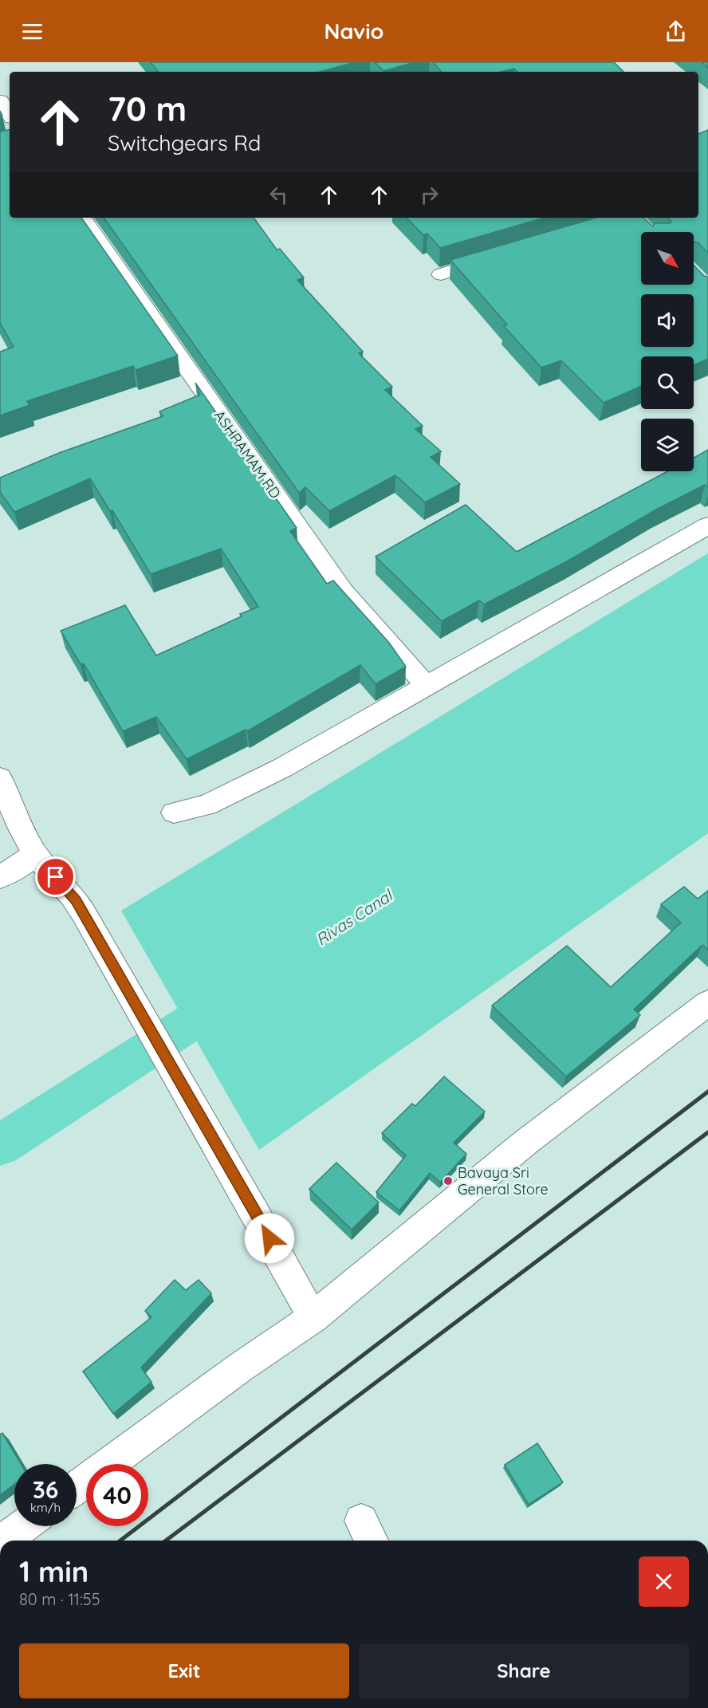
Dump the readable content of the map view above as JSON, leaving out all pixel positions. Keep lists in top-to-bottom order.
{
  "streets": {
    "street": ["ASHRAMAM RD"]
  },
  "water": ["Rivas Canal"],
  "places": ["Bavaya Sri General Store"],
  "north": "bottom right",
  "page": {
    "header": "Navio",
    "turn": ["70 m", "Switchgears Rd"],
    "speed": "36 km/h",
    "limit": "40",
    "heading": ["1 min", "80 m · 11:55"],
    "buttons": ["Exit", "Share"]
  }
}
